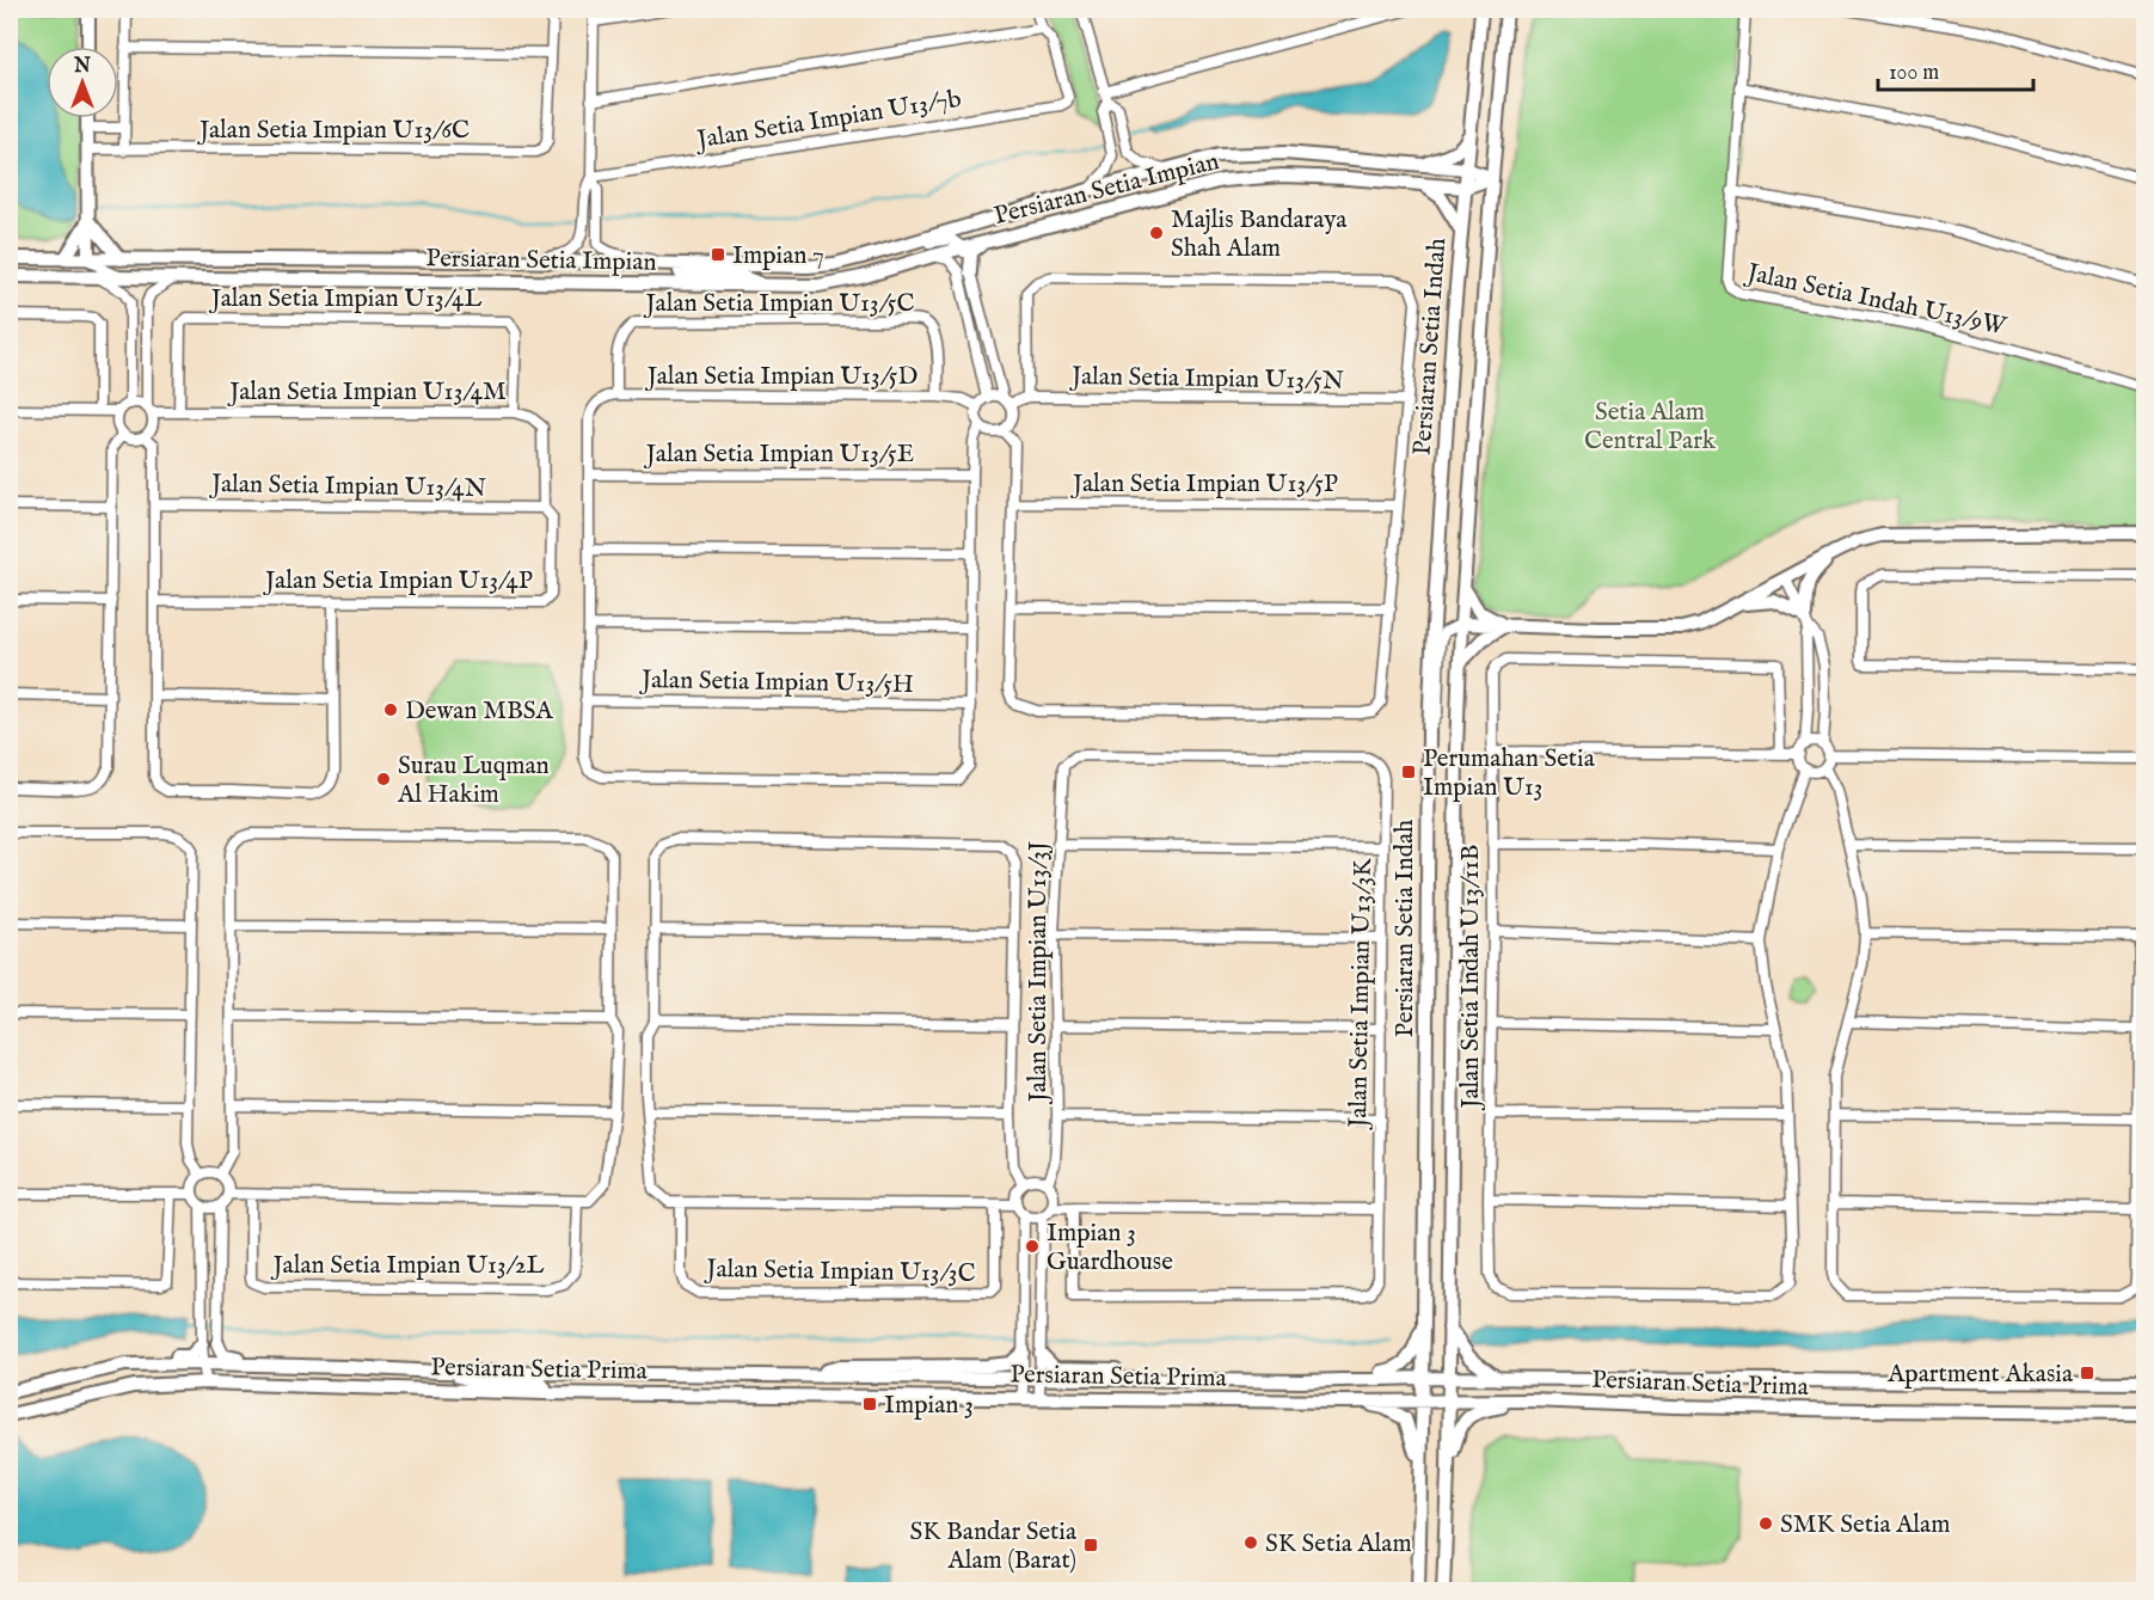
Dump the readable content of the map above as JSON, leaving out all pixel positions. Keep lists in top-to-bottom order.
{
  "streets": {
    "street": [
      "Jalan Setia Impian U13/7b",
      "Jalan Setia Impian U13/6C",
      "Persiaran Setia Impian",
      "Jalan Setia Impian U13/4L",
      "Jalan Setia Indah U13/9W",
      "Jalan Setia Impian U13/5C",
      "Persiaran Setia Indah",
      "Jalan Setia Impian U13/5D",
      "Jalan Setia Impian U13/5N",
      "Jalan Setia Impian U13/4M",
      "Jalan Setia Impian U13/5E",
      "Jalan Setia Impian U13/5P",
      "Jalan Setia Impian U13/4N",
      "Jalan Setia Impian U13/4P",
      "Jalan Setia Impian U13/5H",
      "Jalan Setia Impian U13/3J",
      "Jalan Setia Indah U13/11B",
      "Jalan Setia Impian U13/3K",
      "Jalan Setia Impian U13/2L",
      "Jalan Setia Impian U13/3C",
      "Persiaran Setia Prima"
    ]
  },
  "crossings": [
    ["Persiaran Setia Impian", "Persiaran Setia Indah"],
    ["Jalan Setia Impian U13/4L", "Jalan Setia Impian U13/4M"],
    ["Jalan Setia Impian U13/5C", "Jalan Setia Impian U13/5D"],
    ["Persiaran Setia Indah", "Persiaran Setia Prima"],
    ["Jalan Setia Impian U13/5D", "Jalan Setia Impian U13/5N"],
    ["Jalan Setia Impian U13/5D", "Jalan Setia Impian U13/5E"],
    ["Jalan Setia Impian U13/4M", "Jalan Setia Impian U13/4N"],
    ["Jalan Setia Impian U13/4M", "Jalan Setia Impian U13/4P"],
    ["Jalan Setia Impian U13/4N", "Jalan Setia Impian U13/4P"],
    ["Jalan Setia Impian U13/3J", "Jalan Setia Impian U13/3K"]
  ],
  "parks": ["Setia Alam Central Park"],
  "places": {
    "other": [
      "Majlis Bandaraya Shah Alam",
      "Dewan MBSA",
      "Surau Luqman Al Hakim",
      "Impian 3 Guardhouse",
      "SMK Setia Alam",
      "SK Setia Alam"
    ],
    "transit": [
      "Impian 7",
      "Perumahan Setia Impian U13",
      "Apartment Akasia",
      "Impian 3",
      "SK Bandar Setia Alam (Barat)"
    ]
  },
  "scale_bar": "100 m",
  "north": "top"
}
